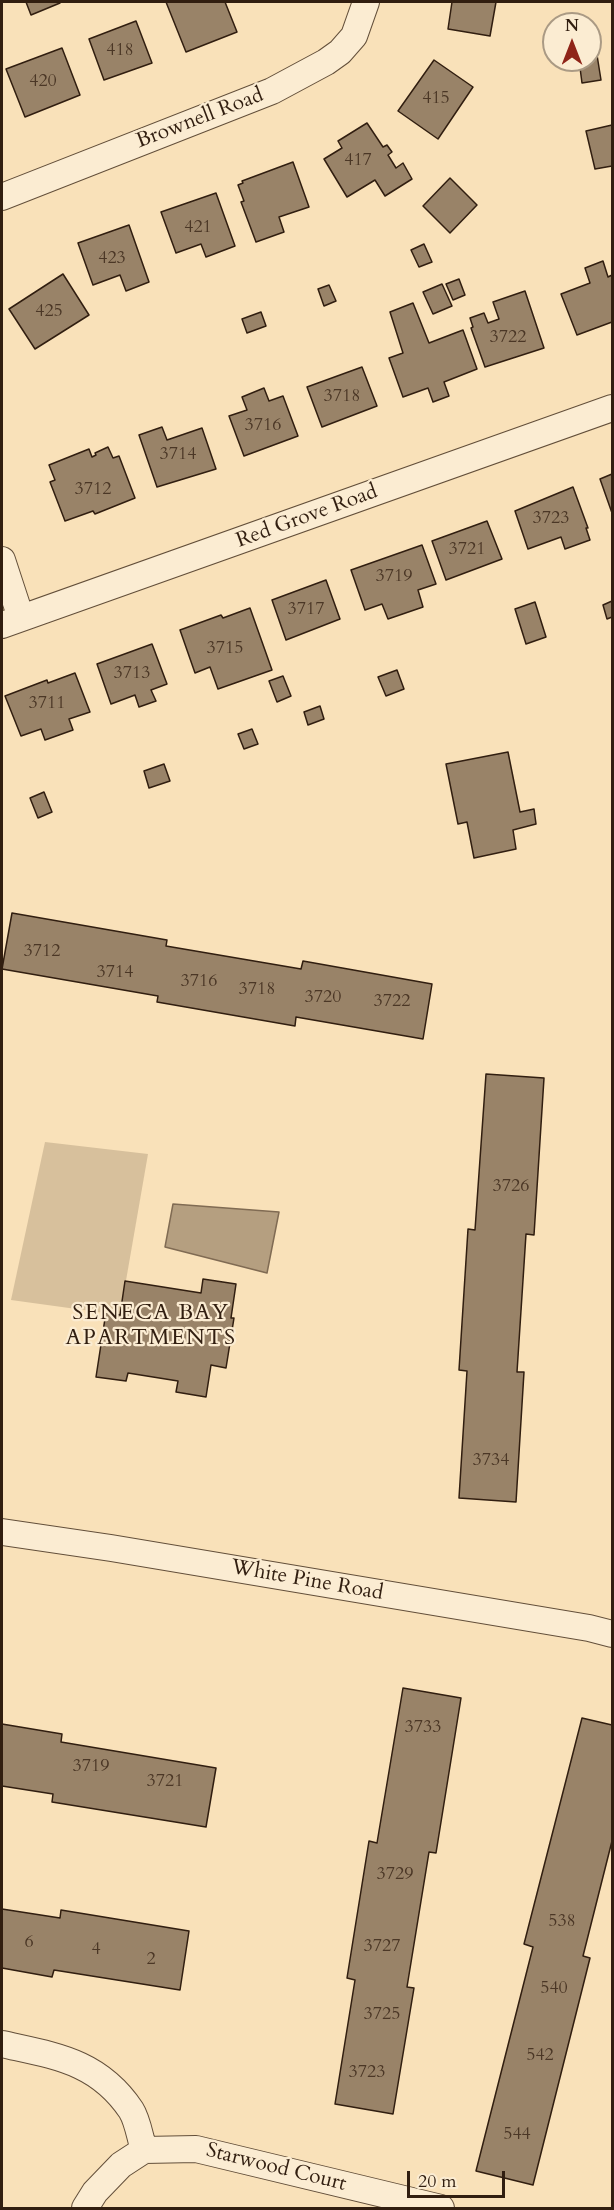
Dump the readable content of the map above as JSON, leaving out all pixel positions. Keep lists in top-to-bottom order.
{
  "streets": {
    "street": [
      "Brownell Road",
      "Red Grove Road",
      "White Pine Road",
      "Starwood Court"
    ]
  },
  "districts": ["SENECA BAY APARTMENTS"],
  "house_numbers": [
    "418",
    "420",
    "415",
    "417",
    "421",
    "423",
    "425",
    "3722",
    "3718",
    "3716",
    "3714",
    "3712",
    "3723",
    "3721",
    "3719",
    "3717",
    "3715",
    "3713",
    "3711",
    "3712",
    "3714",
    "3716",
    "3718",
    "3720",
    "3722",
    "3726",
    "3734",
    "3733",
    "3719",
    "3721",
    "3729",
    "538",
    "6",
    "3727",
    "4",
    "2",
    "540",
    "3725",
    "542",
    "3723",
    "544"
  ],
  "scale_bar": "20 m",
  "north": "top"
}
